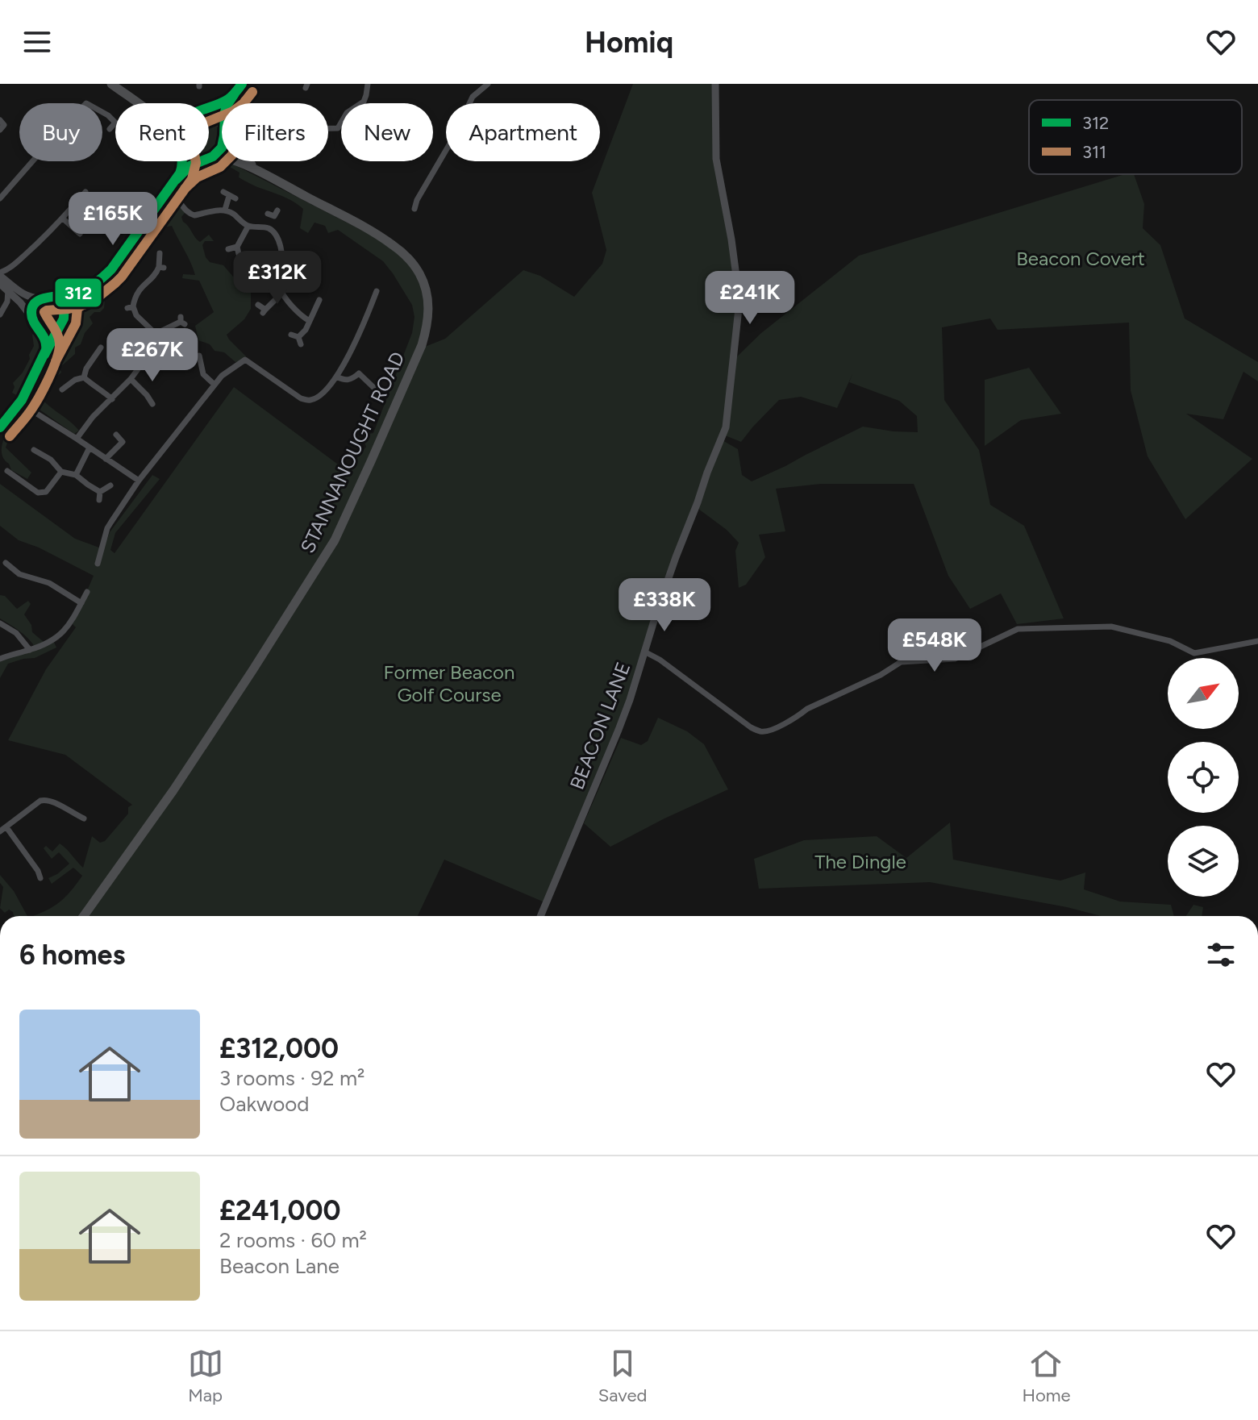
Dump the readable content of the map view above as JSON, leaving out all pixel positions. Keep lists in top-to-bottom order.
{
  "streets": {
    "main road": ["STANNANOUGHT ROAD"],
    "street": ["BEACON LANE"]
  },
  "parks": ["Beacon Covert", "Former Beacon Golf Course", "The Dingle"],
  "lines": ["transit line 312", "transit line 311"],
  "legend": ["312", "311"],
  "north": "top right",
  "page": {
    "header": "Homiq",
    "chip": [
      "Buy",
      "Rent",
      "Filters",
      "New",
      "Apartment"
    ],
    "price": [
      "£165K",
      "£312K",
      "£241K",
      "£267K",
      "£338K",
      "£548K"
    ],
    "heading": "6 homes",
    "list": [
      {
        "name": "£312,000",
        "note": "3 rooms · 92 m² · Oakwood"
      },
      {
        "name": "£241,000",
        "note": "2 rooms · 60 m² · Beacon Lane"
      }
    ],
    "tabs": ["Map", "Saved", "Home"]
  }
}
